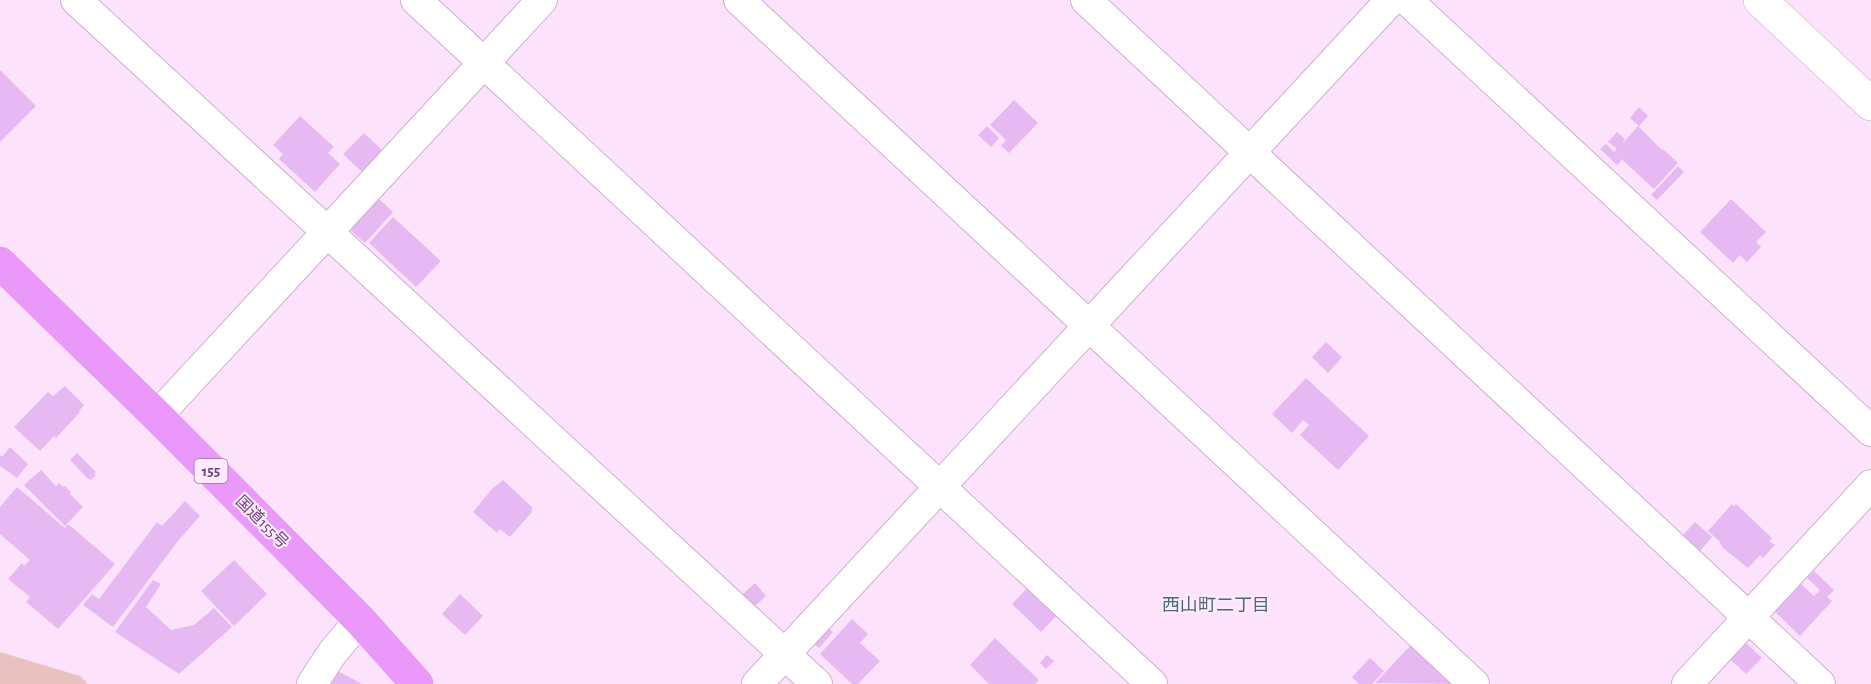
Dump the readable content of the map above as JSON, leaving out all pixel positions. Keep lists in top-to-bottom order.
{
  "streets": {
    "highway": ["155", "国道155号"]
  },
  "districts": ["西山町二丁目"]
}
